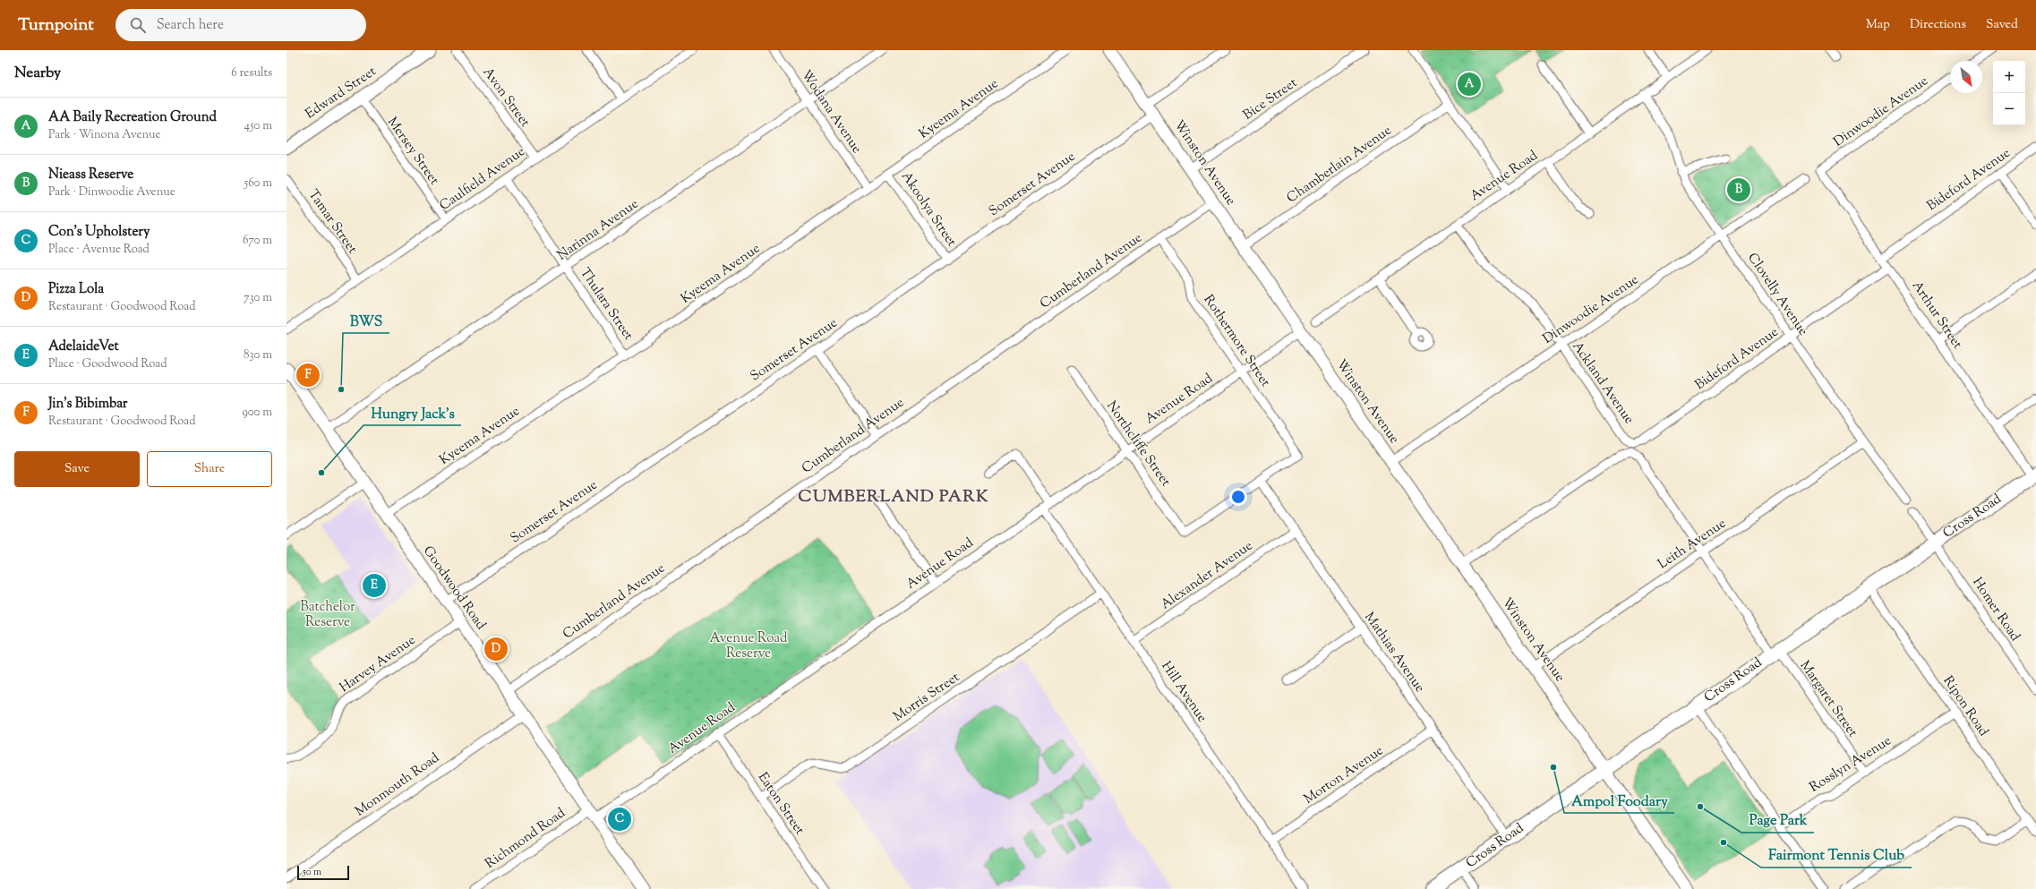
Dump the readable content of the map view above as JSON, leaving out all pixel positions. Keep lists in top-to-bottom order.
{
  "streets": {
    "highway": ["Cross Road"],
    "street": [
      "Edward Street",
      "Avon Street",
      "Bice Street",
      "Kyeema Avenue",
      "Wodana Avenue",
      "Dinwoodie Avenue",
      "Mersey Street",
      "Winston Avenue",
      "Chamberlain Avenue",
      "Avenue Road",
      "Caulfield Avenue",
      "Bideford Avenue",
      "Somerset Avenue",
      "Akoolya Street",
      "Tamar Street",
      "Narinna Avenue",
      "Cumberland Avenue",
      "Clovelly Avenue",
      "Thulara Street",
      "Arthur Street",
      "Rothermore Street",
      "Ackland Avenue",
      "Northcliffe Street",
      "Leith Avenue",
      "Alexander Avenue",
      "Goodwood Road",
      "Homer Road",
      "Mathias Avenue",
      "Harvey Avenue",
      "Hill Avenue",
      "Morris Street",
      "Margaret Street",
      "Ripon Road",
      "Rosslyn Avenue",
      "Morton Avenue",
      "Monmouth Road",
      "Eaton Street",
      "Richmond Road"
    ]
  },
  "crossings": [
    ["Edward Street", "Mersey Street"],
    ["Avon Street", "Caulfield Avenue"],
    ["Bice Street", "Winston Avenue"],
    ["Kyeema Avenue", "Wodana Avenue"],
    ["Kyeema Avenue", "Akoolya Street"],
    ["Kyeema Avenue", "Thulara Street"],
    ["Kyeema Avenue", "Goodwood Road"],
    ["Wodana Avenue", "Narinna Avenue"],
    ["Dinwoodie Avenue", "Winston Avenue"],
    ["Dinwoodie Avenue", "Clovelly Avenue"],
    ["Dinwoodie Avenue", "Arthur Street"],
    ["Dinwoodie Avenue", "Ackland Avenue"],
    ["Mersey Street", "Caulfield Avenue"],
    ["Winston Avenue", "Chamberlain Avenue"],
    ["Winston Avenue", "Avenue Road"],
    ["Winston Avenue", "Somerset Avenue"],
    ["Winston Avenue", "Cumberland Avenue"],
    ["Winston Avenue", "Cross Road"],
    ["Winston Avenue", "Leith Avenue"],
    ["Avenue Road", "Clovelly Avenue"],
    ["Avenue Road", "Rothermore Street"],
    ["Avenue Road", "Ackland Avenue"],
    ["Avenue Road", "Northcliffe Street"],
    ["Avenue Road", "Goodwood Road"],
    ["Avenue Road", "Hill Avenue"],
    ["Avenue Road", "Eaton Street"],
    ["Avenue Road", "Richmond Road"],
    ["Caulfield Avenue", "Tamar Street"],
    ["Caulfield Avenue", "Thulara Street"],
    ["Bideford Avenue", "Clovelly Avenue"],
    ["Bideford Avenue", "Arthur Street"],
    ["Bideford Avenue", "Ackland Avenue"],
    ["Somerset Avenue", "Akoolya Street"],
    ["Somerset Avenue", "Goodwood Road"],
    ["Narinna Avenue", "Thulara Street"],
    ["Narinna Avenue", "Goodwood Road"],
    ["Cumberland Avenue", "Rothermore Street"],
    ["Cumberland Avenue", "Goodwood Road"],
    ["Clovelly Avenue", "Leith Avenue"],
    ["Arthur Street", "Cross Road"],
    ["Rothermore Street", "Northcliffe Street"],
    ["Rothermore Street", "Mathias Avenue"],
    ["Northcliffe Street", "Mathias Avenue"],
    ["Cross Road", "Homer Road"],
    ["Cross Road", "Mathias Avenue"],
    ["Cross Road", "Margaret Street"],
    ["Cross Road", "Ripon Road"],
    ["Alexander Avenue", "Mathias Avenue"],
    ["Alexander Avenue", "Hill Avenue"],
    ["Goodwood Road", "Harvey Avenue"],
    ["Goodwood Road", "Monmouth Road"],
    ["Goodwood Road", "Richmond Road"],
    ["Mathias Avenue", "Morton Avenue"],
    ["Hill Avenue", "Morris Street"],
    ["Hill Avenue", "Morton Avenue"],
    ["Morris Street", "Eaton Street"],
    ["Margaret Street", "Rosslyn Avenue"],
    ["Ripon Road", "Rosslyn Avenue"]
  ],
  "districts": ["CUMBERLAND PARK"],
  "parks": ["Batchelor Reserve", "Avenue Road Reserve"],
  "places": [
    "BWS",
    "Hungry Jack's",
    "Ampol Foodary",
    "Page Park",
    "Fairmont Tennis Club"
  ],
  "scale_bar": "50 m",
  "north": "bottom right",
  "page": {
    "header": "Turnpoint",
    "search": "Search here",
    "nav": ["Map", "Directions", "Saved"],
    "heading": ["Nearby", "6 results"],
    "map_buttons": ["+", "−"],
    "pins": [
      "A",
      "B",
      "F",
      "E",
      "D",
      "C"
    ],
    "list": [
      {
        "mark": "A",
        "name": "AA Baily Recreation Ground",
        "note": "Park · Winona Avenue",
        "value": "450 m"
      },
      {
        "mark": "B",
        "name": "Nieass Reserve",
        "note": "Park · Dinwoodie Avenue",
        "value": "560 m"
      },
      {
        "mark": "C",
        "name": "Con's Upholstery",
        "note": "Place · Avenue Road",
        "value": "670 m"
      },
      {
        "mark": "D",
        "name": "Pizza Lola",
        "note": "Restaurant · Goodwood Road",
        "value": "730 m"
      },
      {
        "mark": "E",
        "name": "AdelaideVet",
        "note": "Place · Goodwood Road",
        "value": "830 m"
      },
      {
        "mark": "F",
        "name": "Jin's Bibimbar",
        "note": "Restaurant · Goodwood Road",
        "value": "900 m"
      }
    ],
    "buttons": ["Save", "Share"],
    "scale": "50 m"
  }
}
